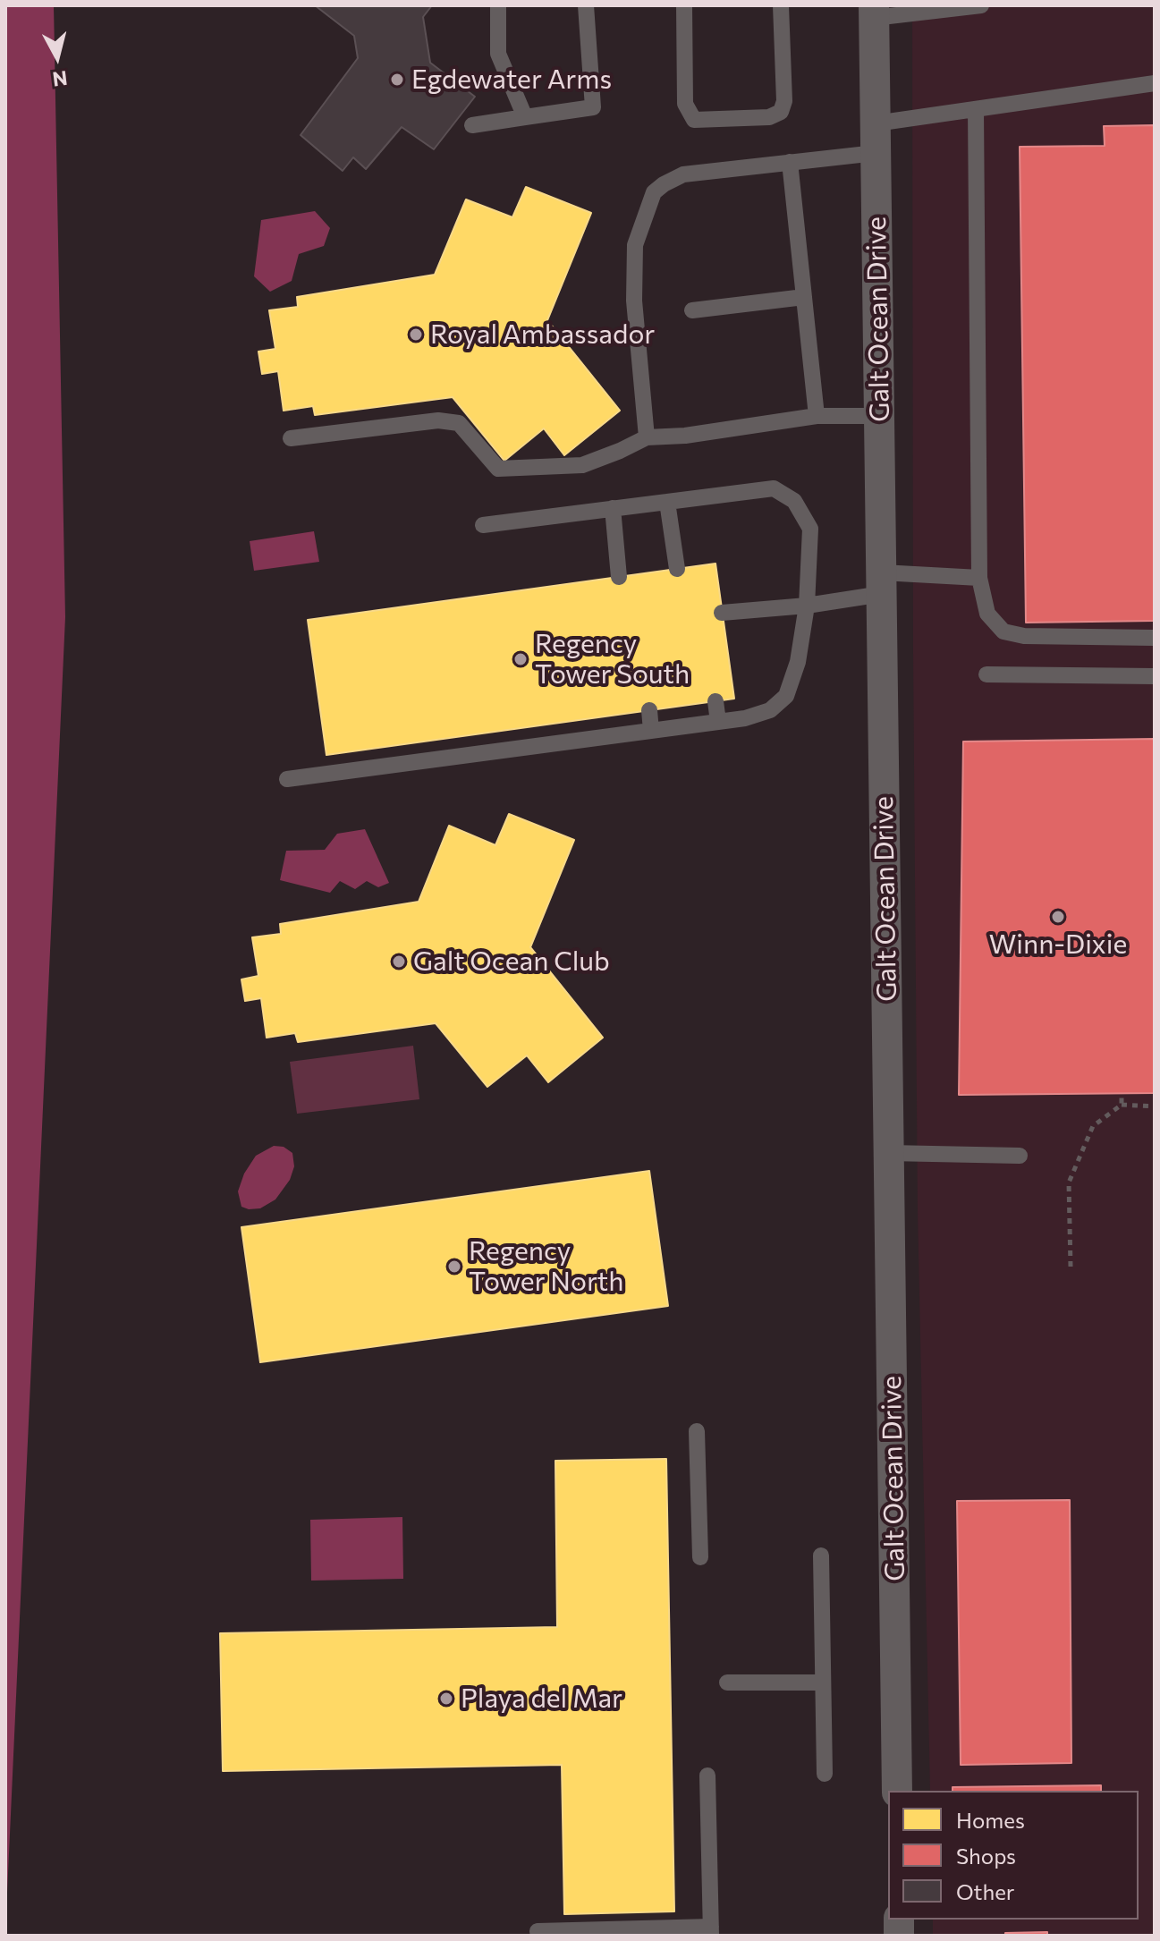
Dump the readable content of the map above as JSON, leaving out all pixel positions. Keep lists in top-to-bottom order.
{
  "streets": {
    "street": ["Galt Ocean Drive"]
  },
  "places": [
    "Egdewater Arms",
    "Royal Ambassador",
    "Regency Tower South",
    "Winn-Dixie",
    "Galt Ocean Club",
    "Regency Tower North",
    "Playa del Mar"
  ],
  "legend": ["Homes", "Shops", "Other"],
  "north": "bottom"
}
